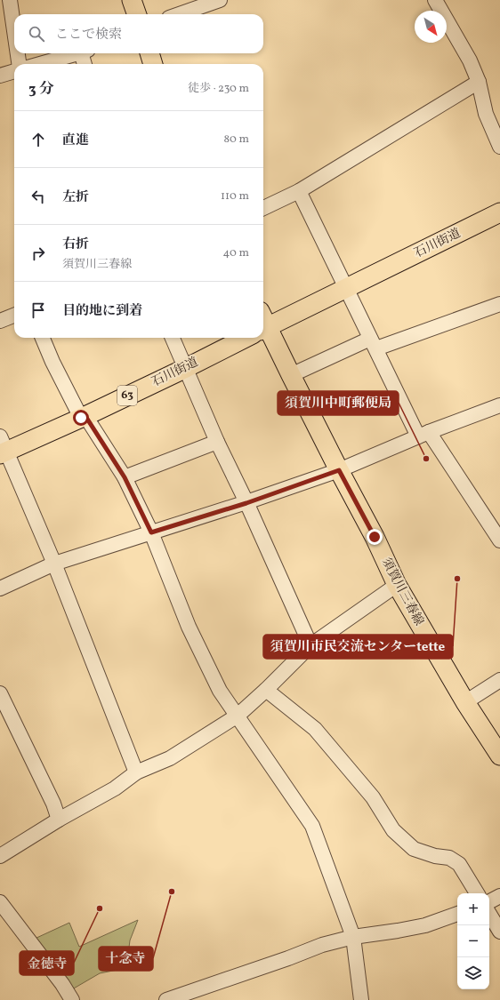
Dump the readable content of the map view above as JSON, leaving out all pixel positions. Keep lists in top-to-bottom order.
{
  "streets": {
    "main road": ["石川街道", "63", "須賀川三春線"]
  },
  "places": [
    "須賀川中町郵便局",
    "須賀川市民交流センターtette",
    "十念寺",
    "金徳寺"
  ],
  "north": "bottom right",
  "page": {
    "search": "ここで検索",
    "heading": ["3 分", "徒歩 · 230 m"],
    "list": [
      ["直進", "80 m"],
      ["左折", "110 m"],
      ["右折", "須賀川三春線", "40 m"],
      "目的地に到着"
    ],
    "map_buttons": ["+", "−"]
  }
}
